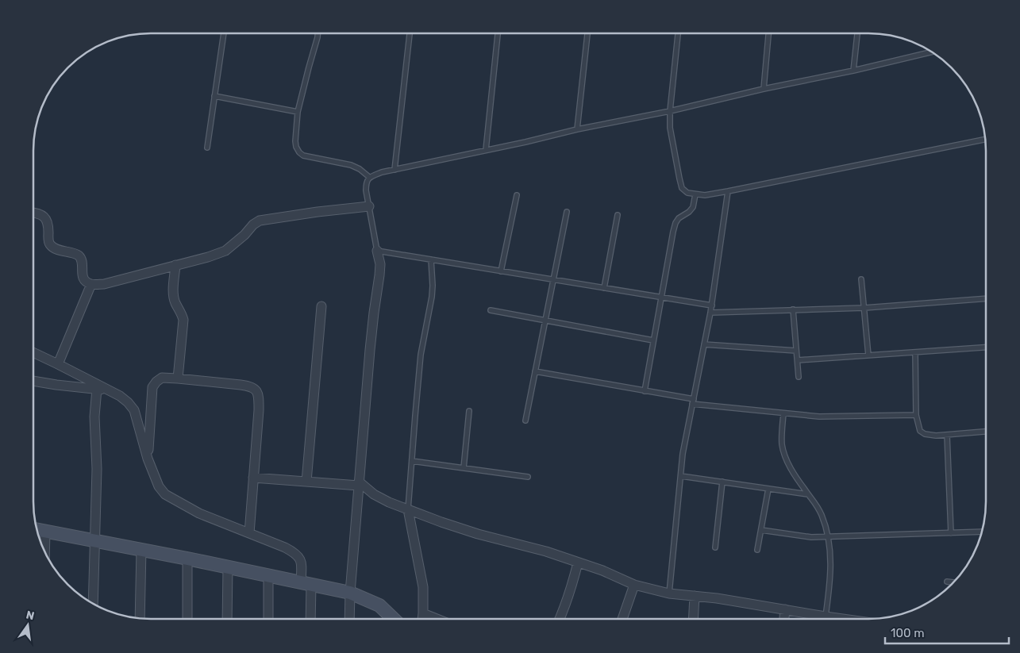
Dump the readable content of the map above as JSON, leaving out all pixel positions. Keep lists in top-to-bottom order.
{
  "scale_bar": "100 m",
  "north": "top"
}
